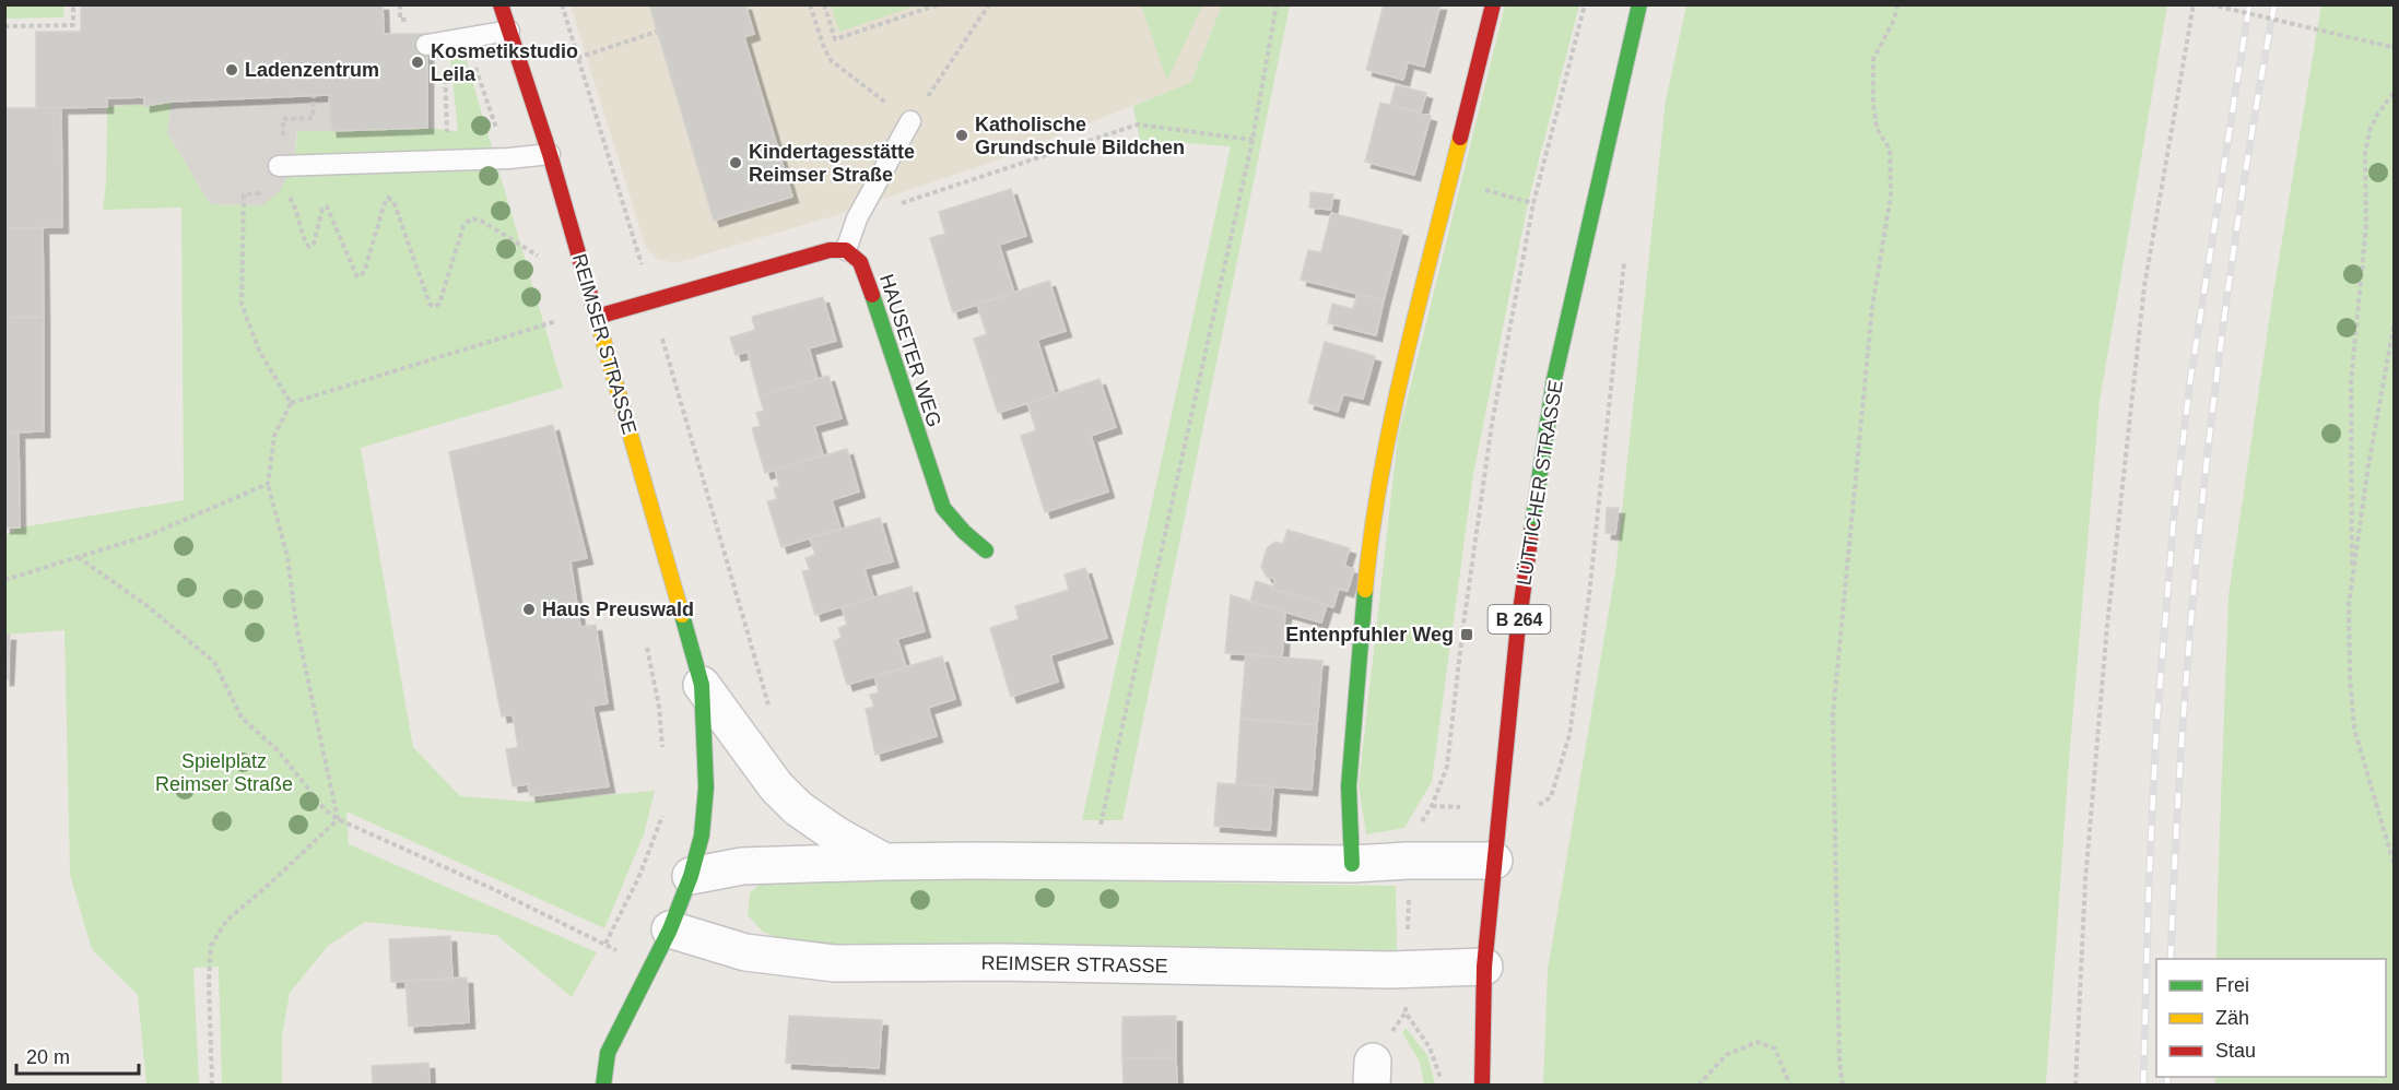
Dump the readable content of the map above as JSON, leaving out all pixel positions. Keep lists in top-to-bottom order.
{
  "streets": {
    "street": [
      "REIMSER STRASSE",
      "HAUSETER WEG",
      "LÜTTICHER STRASSE",
      "B 264"
    ]
  },
  "crossings": [
    ["REIMSER STRASSE", "LÜTTICHER STRASSE"]
  ],
  "parks": ["Spielplatz Reimser Straße"],
  "places": {
    "other": [
      "Kosmetikstudio Leila",
      "Ladenzentrum",
      "Katholische Grundschule Bildchen",
      "Kindertagesstätte Reimser Straße",
      "Haus Preuswald"
    ],
    "transit": ["Entenpfuhler Weg"]
  },
  "legend": ["Frei", "Zäh", "Stau"],
  "scale_bar": "20 m"
}
